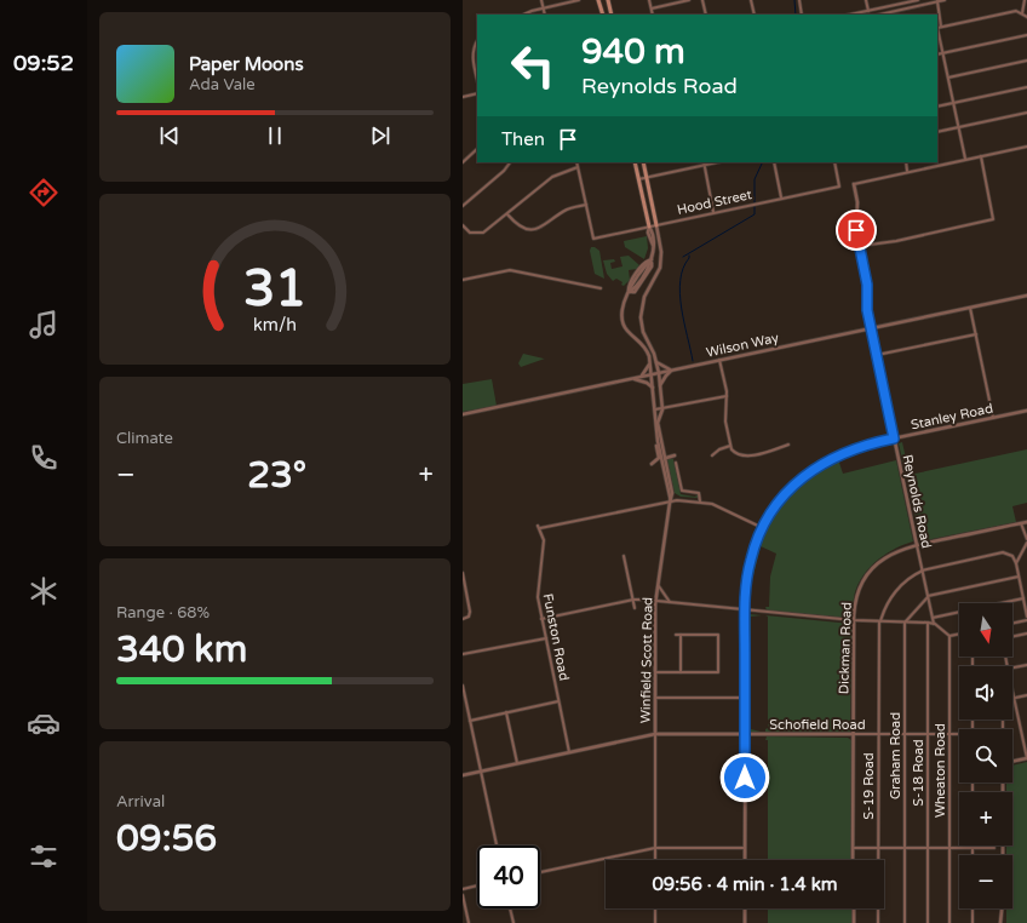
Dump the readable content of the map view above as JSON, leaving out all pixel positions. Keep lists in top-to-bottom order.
{
  "streets": {
    "street": [
      "Hood Street",
      "Wilson Way",
      "Stanley Road",
      "Reynolds Road",
      "Funston Road",
      "Dickman Road",
      "Winfield Scott Road",
      "Schofield Road",
      "Graham Road",
      "Wheaton Road",
      "S-18 Road",
      "S-19 Road"
    ]
  },
  "crossings": [
    ["Hood Street", "Winfield Scott Road"],
    ["Wilson Way", "Reynolds Road"],
    ["Wilson Way", "Winfield Scott Road"],
    ["Stanley Road", "Reynolds Road"],
    ["Stanley Road", "Schofield Road"],
    ["Reynolds Road", "Dickman Road"],
    ["Reynolds Road", "S-19 Road"],
    ["Funston Road", "Winfield Scott Road"],
    ["Funston Road", "Schofield Road"],
    ["Dickman Road", "Schofield Road"],
    ["Winfield Scott Road", "Schofield Road"],
    ["Schofield Road", "Graham Road"],
    ["Schofield Road", "Wheaton Road"],
    ["Schofield Road", "S-18 Road"],
    ["Schofield Road", "S-19 Road"]
  ],
  "north": "bottom",
  "page": {
    "tabs": "09:52",
    "turn": ["940 m", "Reynolds Road"],
    "song": ["Paper Moons", "Ada Vale"],
    "then": "Then",
    "tile": [
      "Climate",
      ["Range · 68%", "340 km"],
      ["Arrival", "09:56"]
    ],
    "heat": ["−", "23°", "+"],
    "map_buttons": ["+", "−"],
    "limit": "40",
    "trip": "09:56 · 4 min · 1.4 km",
    "gauge": ["31", "km/h"]
  }
}
